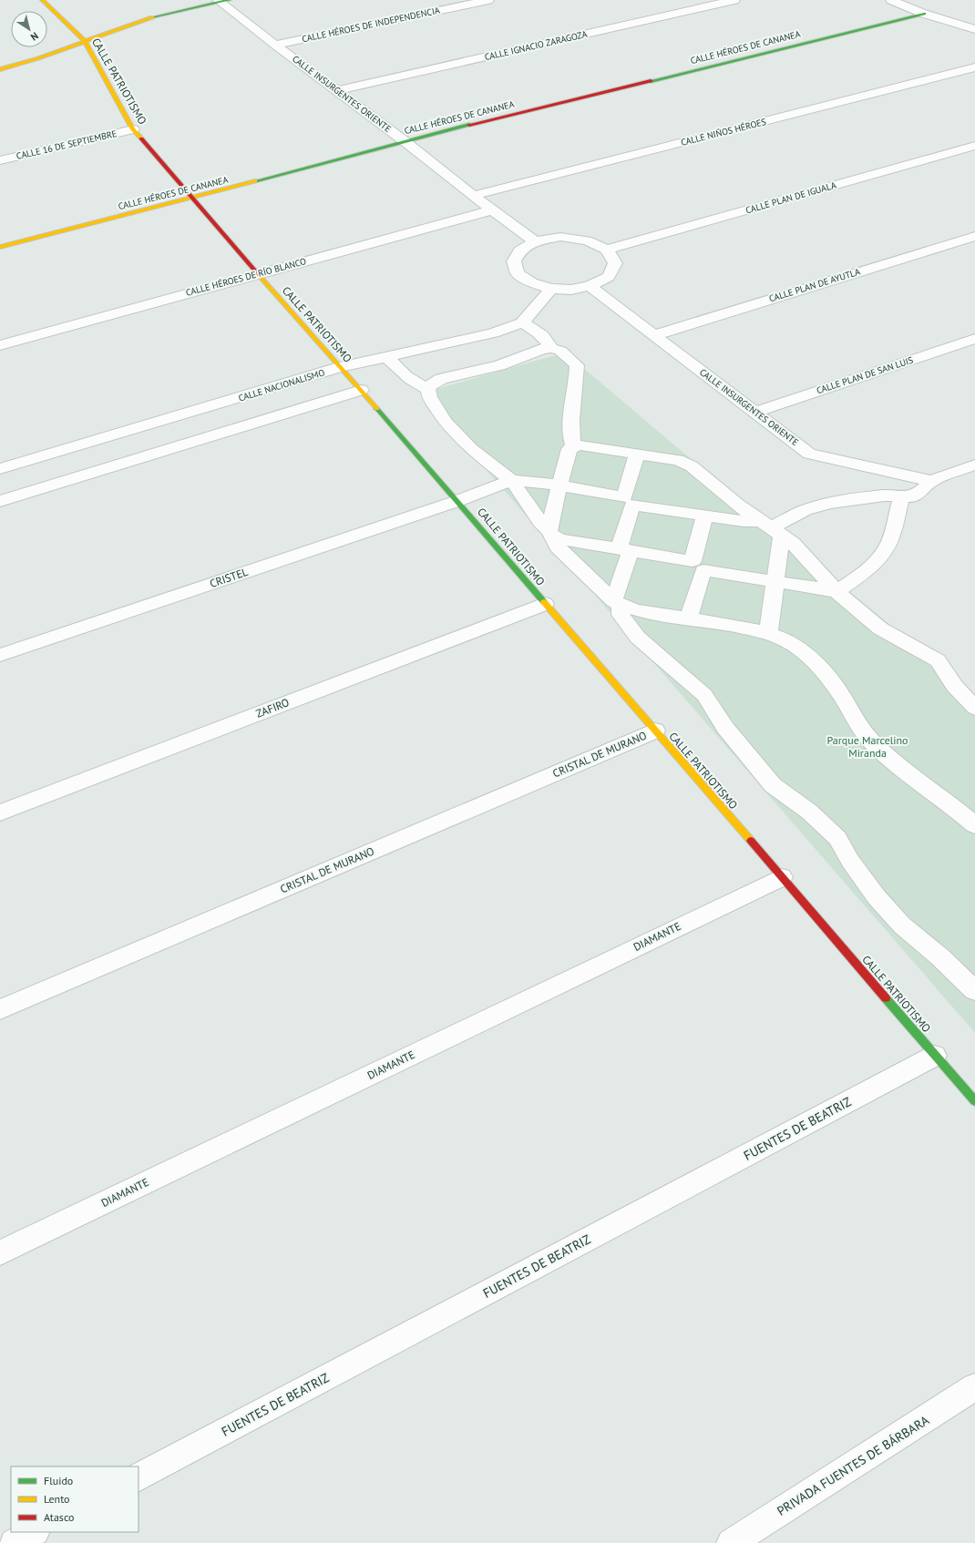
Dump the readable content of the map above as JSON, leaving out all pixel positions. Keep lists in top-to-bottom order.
{
  "streets": {
    "street": [
      "CALLE HÉROES DE INDEPENDENCIA",
      "CALLE IGNACIO ZARAGOZA",
      "CALLE HÉROES DE CANANEA",
      "CALLE PATRIOTISMO",
      "CALLE INSURGENTES ORIENTE",
      "CALLE NIÑOS HÉROES",
      "CALLE 16 DE SEPTIEMBRE",
      "CALLE PLAN DE IGUALA",
      "CALLE HÉROES DE RÍO BLANCO",
      "CALLE PLAN DE AYUTLA",
      "CALLE PLAN DE SAN LUIS",
      "CALLE NACIONALISMO",
      "CRISTEL",
      "ZAFIRO",
      "CRISTAL DE MURANO",
      "DIAMANTE",
      "FUENTES DE BEATRIZ",
      "PRIVADA FUENTES DE BÁRBARA"
    ]
  },
  "crossings": [
    ["CALLE HÉROES DE INDEPENDENCIA", "CALLE INSURGENTES ORIENTE"],
    ["CALLE IGNACIO ZARAGOZA", "CALLE INSURGENTES ORIENTE"],
    ["CALLE HÉROES DE CANANEA", "CALLE PATRIOTISMO"],
    ["CALLE HÉROES DE CANANEA", "CALLE INSURGENTES ORIENTE"],
    ["CALLE PATRIOTISMO", "CALLE 16 DE SEPTIEMBRE"],
    ["CALLE PATRIOTISMO", "CALLE HÉROES DE RÍO BLANCO"],
    ["CALLE PATRIOTISMO", "CALLE NACIONALISMO"],
    ["CALLE PATRIOTISMO", "CRISTEL"],
    ["CALLE PATRIOTISMO", "ZAFIRO"],
    ["CALLE PATRIOTISMO", "CRISTAL DE MURANO"],
    ["CALLE PATRIOTISMO", "DIAMANTE"],
    ["CALLE PATRIOTISMO", "FUENTES DE BEATRIZ"],
    ["CALLE INSURGENTES ORIENTE", "CALLE NIÑOS HÉROES"],
    ["CALLE INSURGENTES ORIENTE", "CALLE HÉROES DE RÍO BLANCO"],
    ["CALLE INSURGENTES ORIENTE", "CALLE PLAN DE AYUTLA"],
    ["CALLE INSURGENTES ORIENTE", "CALLE PLAN DE SAN LUIS"]
  ],
  "parks": ["Parque Marcelino Miranda"],
  "legend": ["Fluido", "Lento", "Atasco"],
  "north": "bottom right"
}
